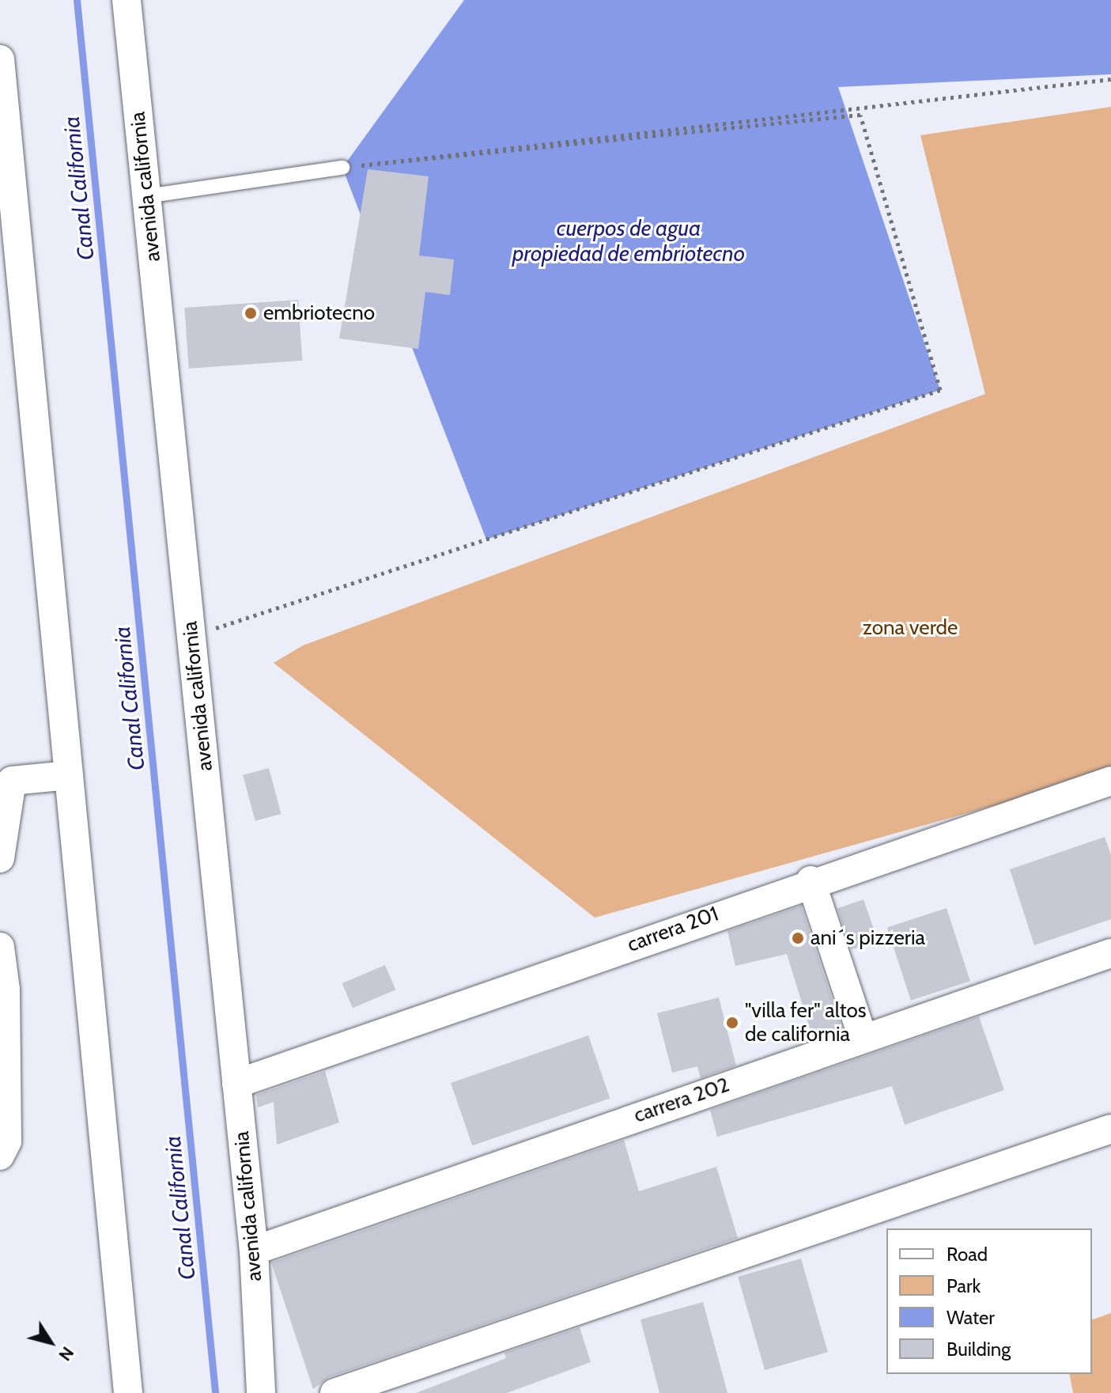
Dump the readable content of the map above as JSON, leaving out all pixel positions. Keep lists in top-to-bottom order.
{
  "streets": {
    "street": ["avenida california", "carrera 201", "carrera 202"]
  },
  "crossings": [
    ["avenida california", "carrera 201"],
    ["avenida california", "carrera 202"]
  ],
  "water": ["Canal California", "cuerpos de agua propiedad de embriotecno"],
  "parks": ["zona verde"],
  "places": ["embriotecno", "ani´s pizzeria", "\"villa fer\" altos de california"],
  "legend": [
    "Road",
    "Park",
    "Water",
    "Building"
  ],
  "north": "bottom right"
}
